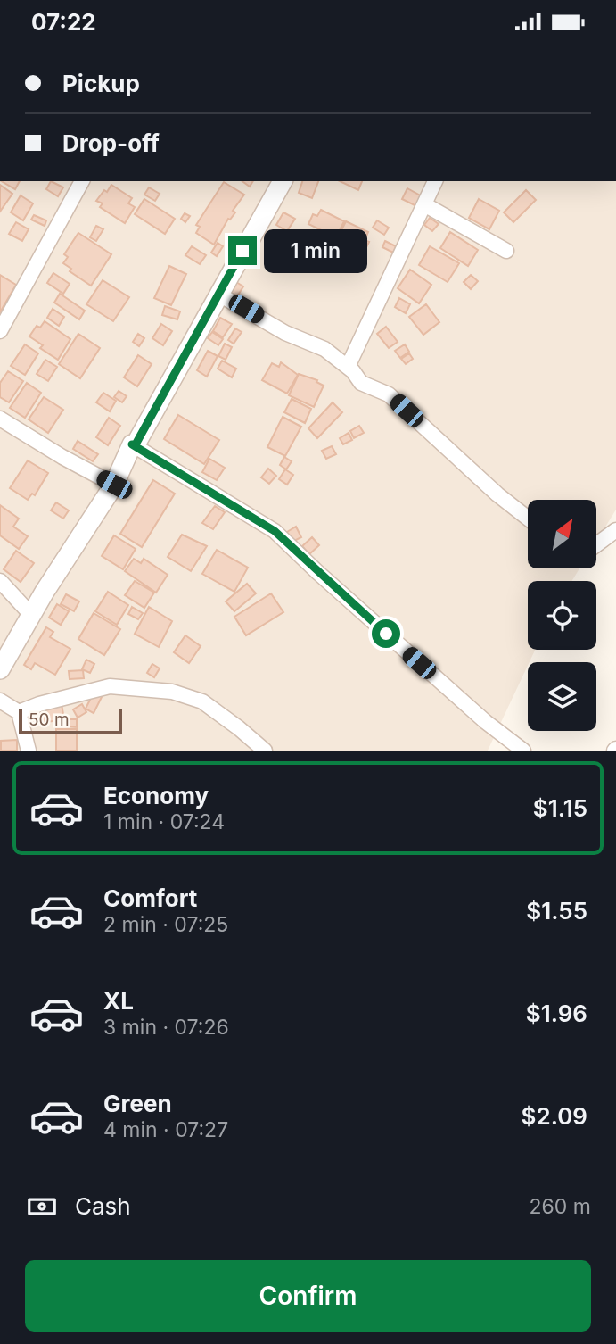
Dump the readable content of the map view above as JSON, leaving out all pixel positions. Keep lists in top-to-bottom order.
{
  "scale_bar": "50 m",
  "north": "top right",
  "page": {
    "status": "07:22",
    "banner": ["Pickup", "Drop-off"],
    "bubble": "1 min",
    "scale": "50 m",
    "list": [
      {
        "name": "Economy",
        "note": "1 min · 07:24",
        "value": "$1.15"
      },
      {
        "name": "Comfort",
        "note": "2 min · 07:25",
        "value": "$1.55"
      },
      {
        "name": "XL",
        "note": "3 min · 07:26",
        "value": "$1.96"
      },
      {
        "name": "Green",
        "note": "4 min · 07:27",
        "value": "$2.09"
      }
    ],
    "pay": ["Cash", "260 m"],
    "buttons": "Confirm"
  }
}
